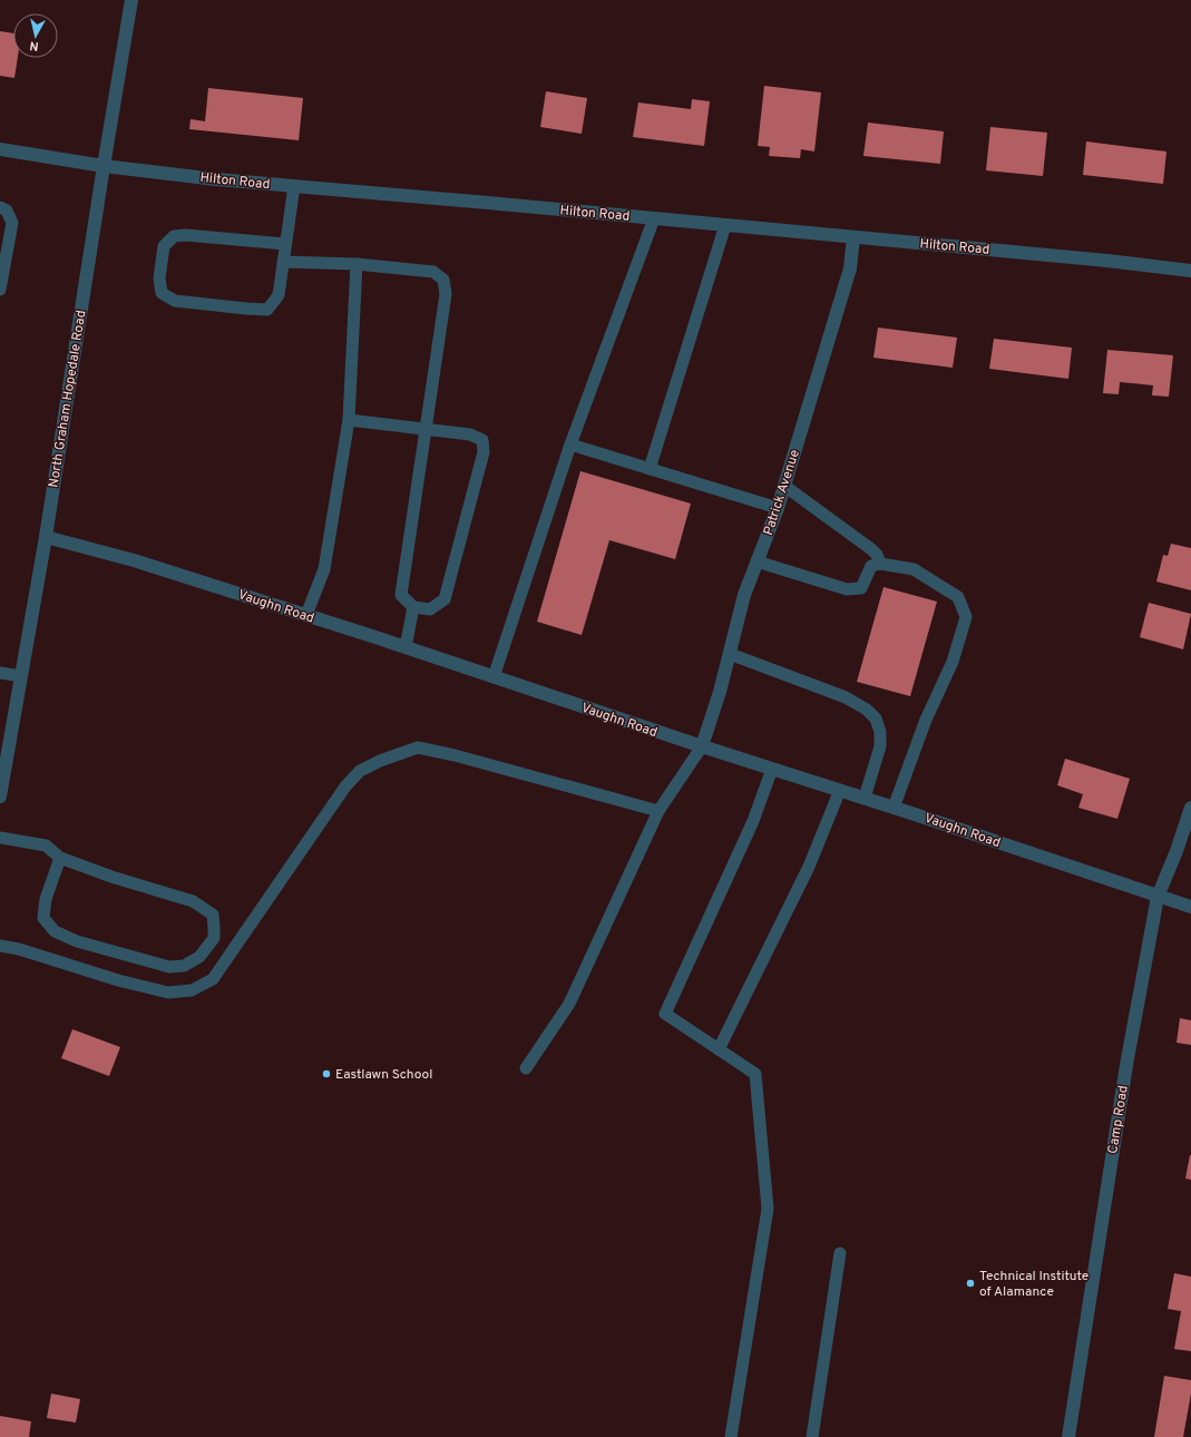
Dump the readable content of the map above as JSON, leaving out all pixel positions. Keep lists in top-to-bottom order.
{
  "streets": {
    "street": [
      "Hilton Road",
      "North Graham Hopedale Road",
      "Patrick Avenue",
      "Vaughn Road",
      "Camp Road"
    ]
  },
  "crossings": [
    ["Hilton Road", "North Graham Hopedale Road"],
    ["Hilton Road", "Patrick Avenue"],
    ["North Graham Hopedale Road", "Vaughn Road"],
    ["Patrick Avenue", "Vaughn Road"],
    ["Vaughn Road", "Camp Road"]
  ],
  "places": ["Eastlawn School", "Technical Institute of Alamance"],
  "north": "bottom"
}
